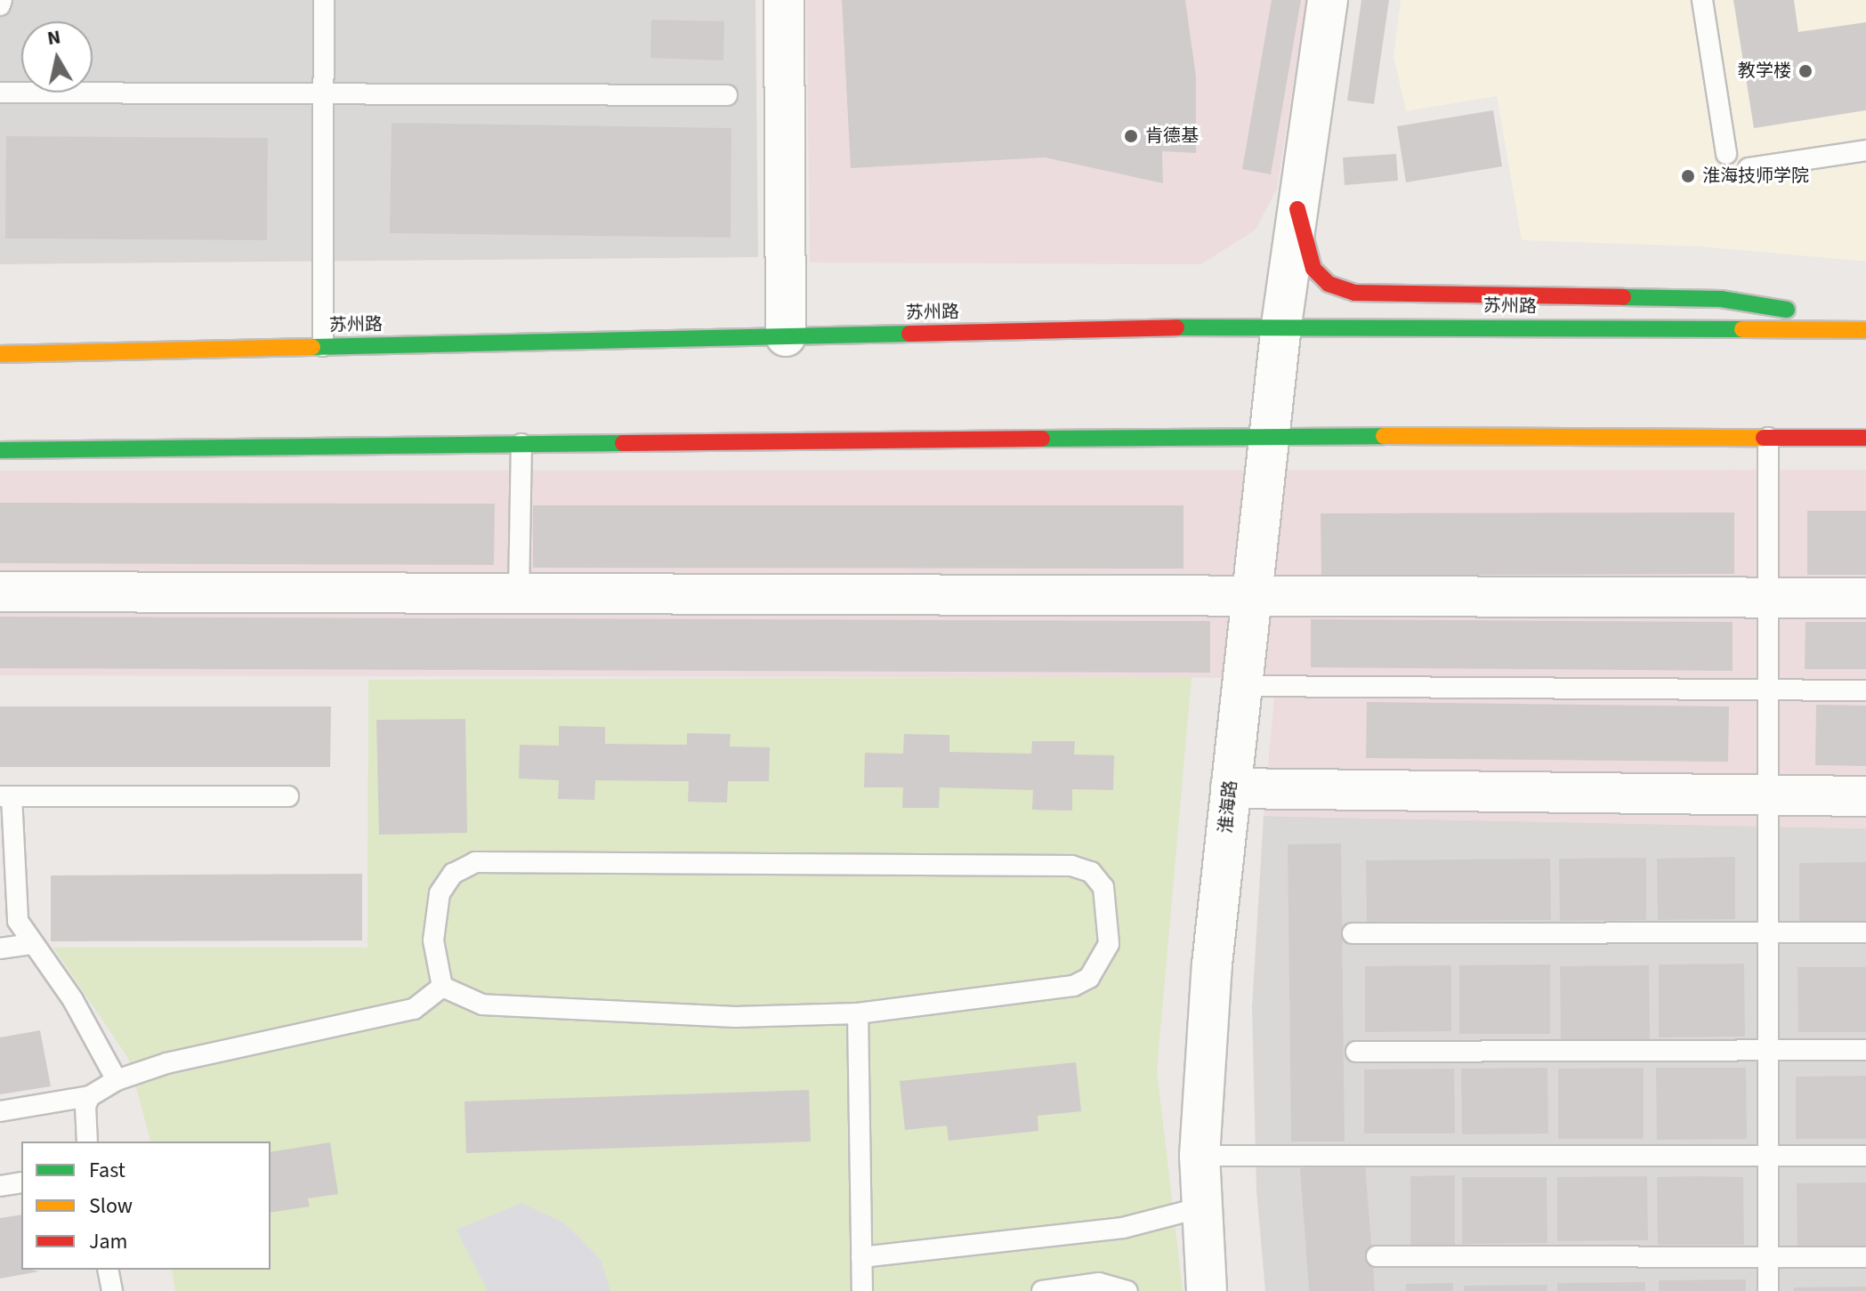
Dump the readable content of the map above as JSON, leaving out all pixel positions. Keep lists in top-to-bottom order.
{
  "streets": {
    "main road": ["苏州路"],
    "street": ["淮海路"]
  },
  "crossings": [
    ["苏州路", "淮海路"]
  ],
  "places": ["教学楼", "肯德基", "淮海技师学院"],
  "legend": ["Fast", "Slow", "Jam"],
  "north": "top"
}
